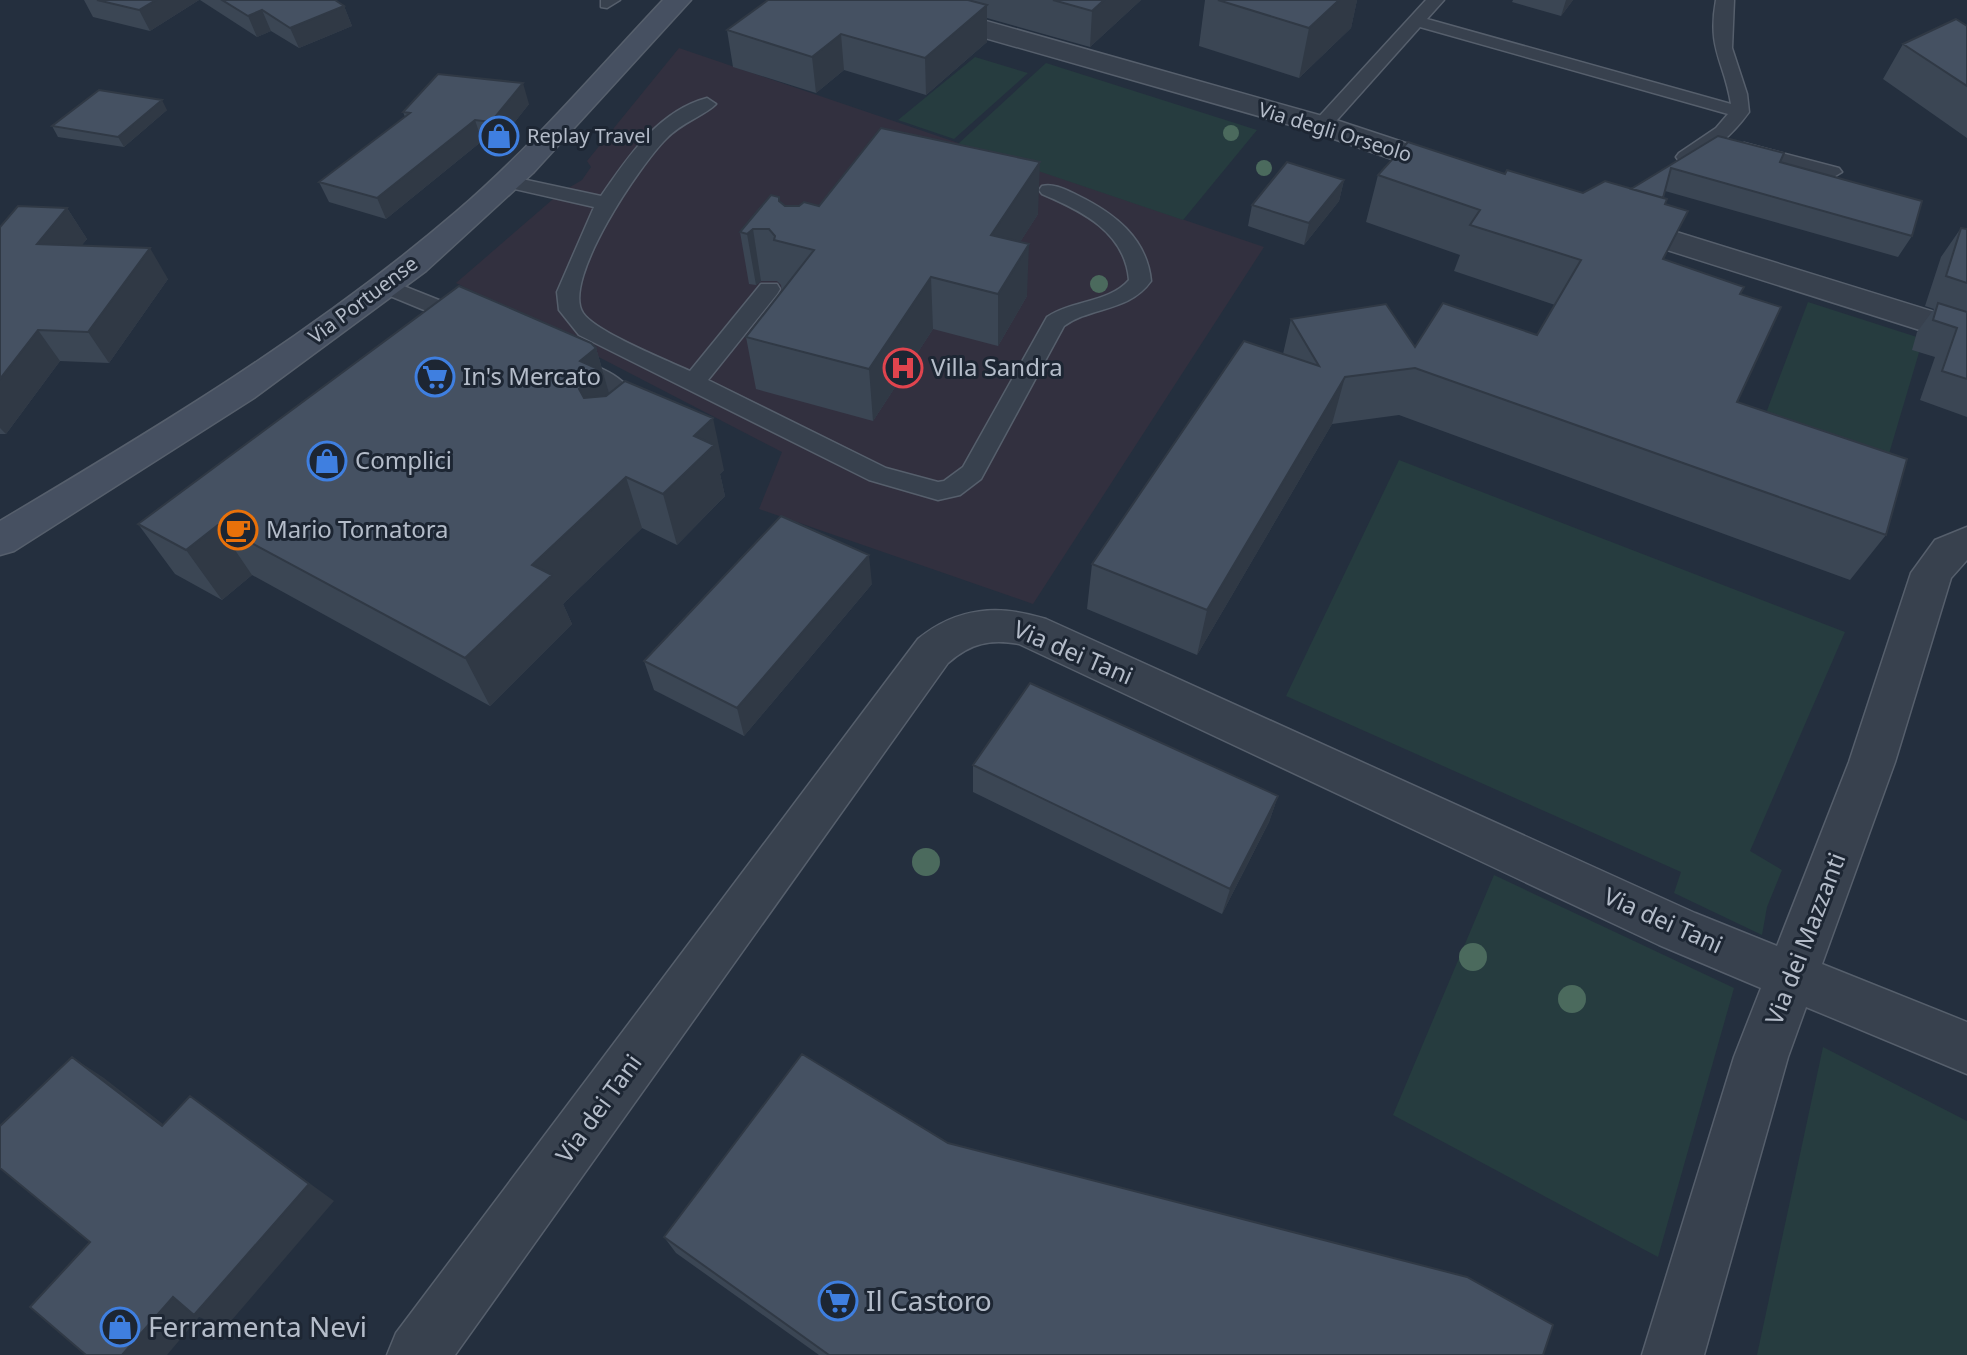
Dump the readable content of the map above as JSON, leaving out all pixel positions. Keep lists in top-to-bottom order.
{
  "streets": {
    "main road": ["Via Portuense"],
    "street": ["Via degli Orseolo", "Via dei Tani", "Via dei Mazzanti"]
  },
  "crossings": [
    ["Via dei Tani", "Via dei Mazzanti"]
  ],
  "places": {
    "shop": ["Replay Travel", "Complici", "Ferramenta Nevi"],
    "hospital": ["Villa Sandra"],
    "supermarket": ["In's Mercato", "Il Castoro"],
    "cafe": ["Mario Tornatora"]
  }
}
